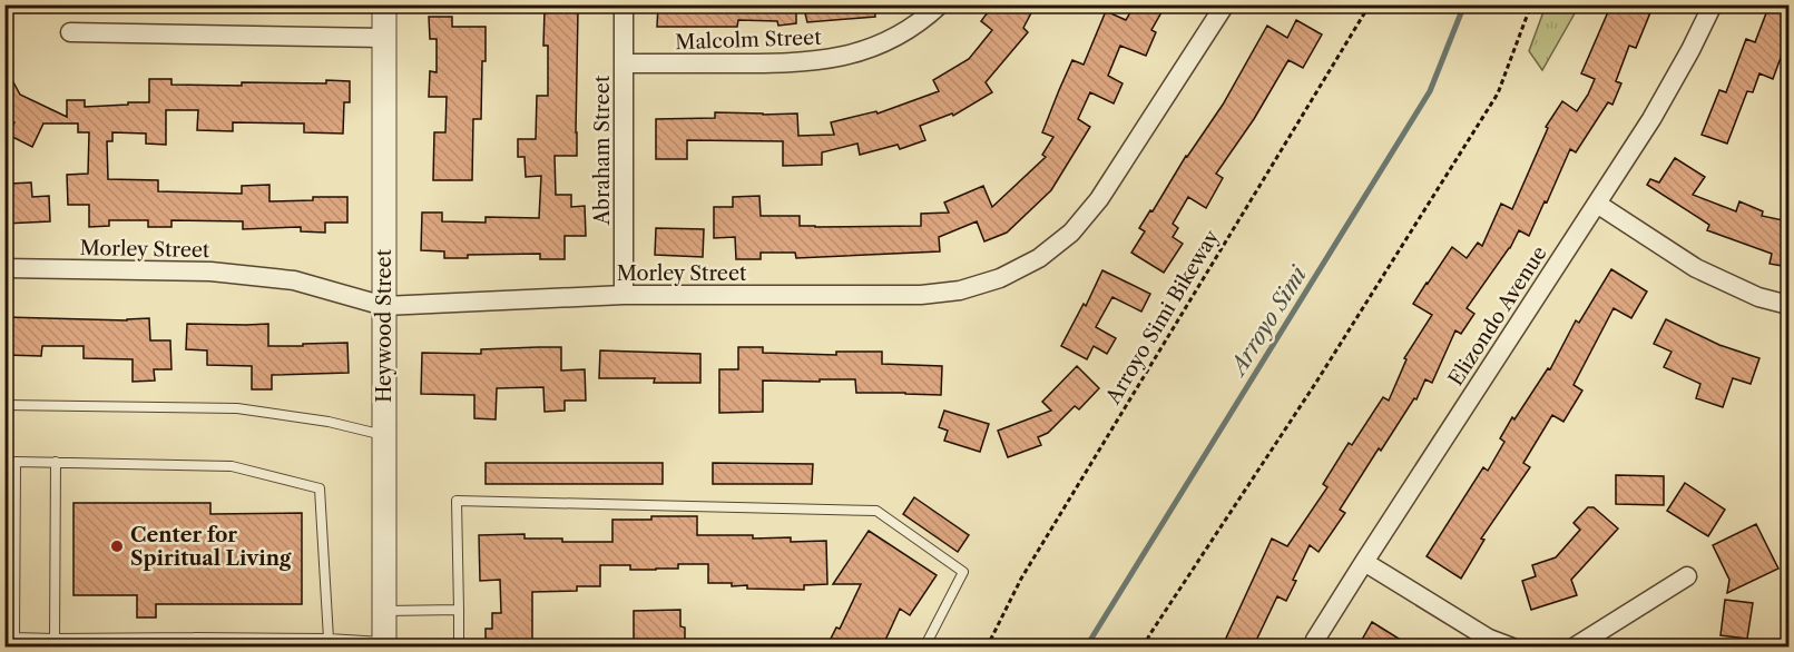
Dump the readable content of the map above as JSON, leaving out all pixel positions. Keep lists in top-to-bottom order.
{
  "streets": {
    "street": [
      "Malcolm Street",
      "Abraham Street",
      "Morley Street",
      "Elizondo Avenue",
      "Heywood Street"
    ],
    "path": ["Arroyo Simi Bikeway"]
  },
  "crossings": [
    ["Malcolm Street", "Abraham Street"],
    ["Abraham Street", "Morley Street"],
    ["Morley Street", "Heywood Street"]
  ],
  "water": ["Arroyo Simi"],
  "places": ["Center for Spiritual Living"]
}
